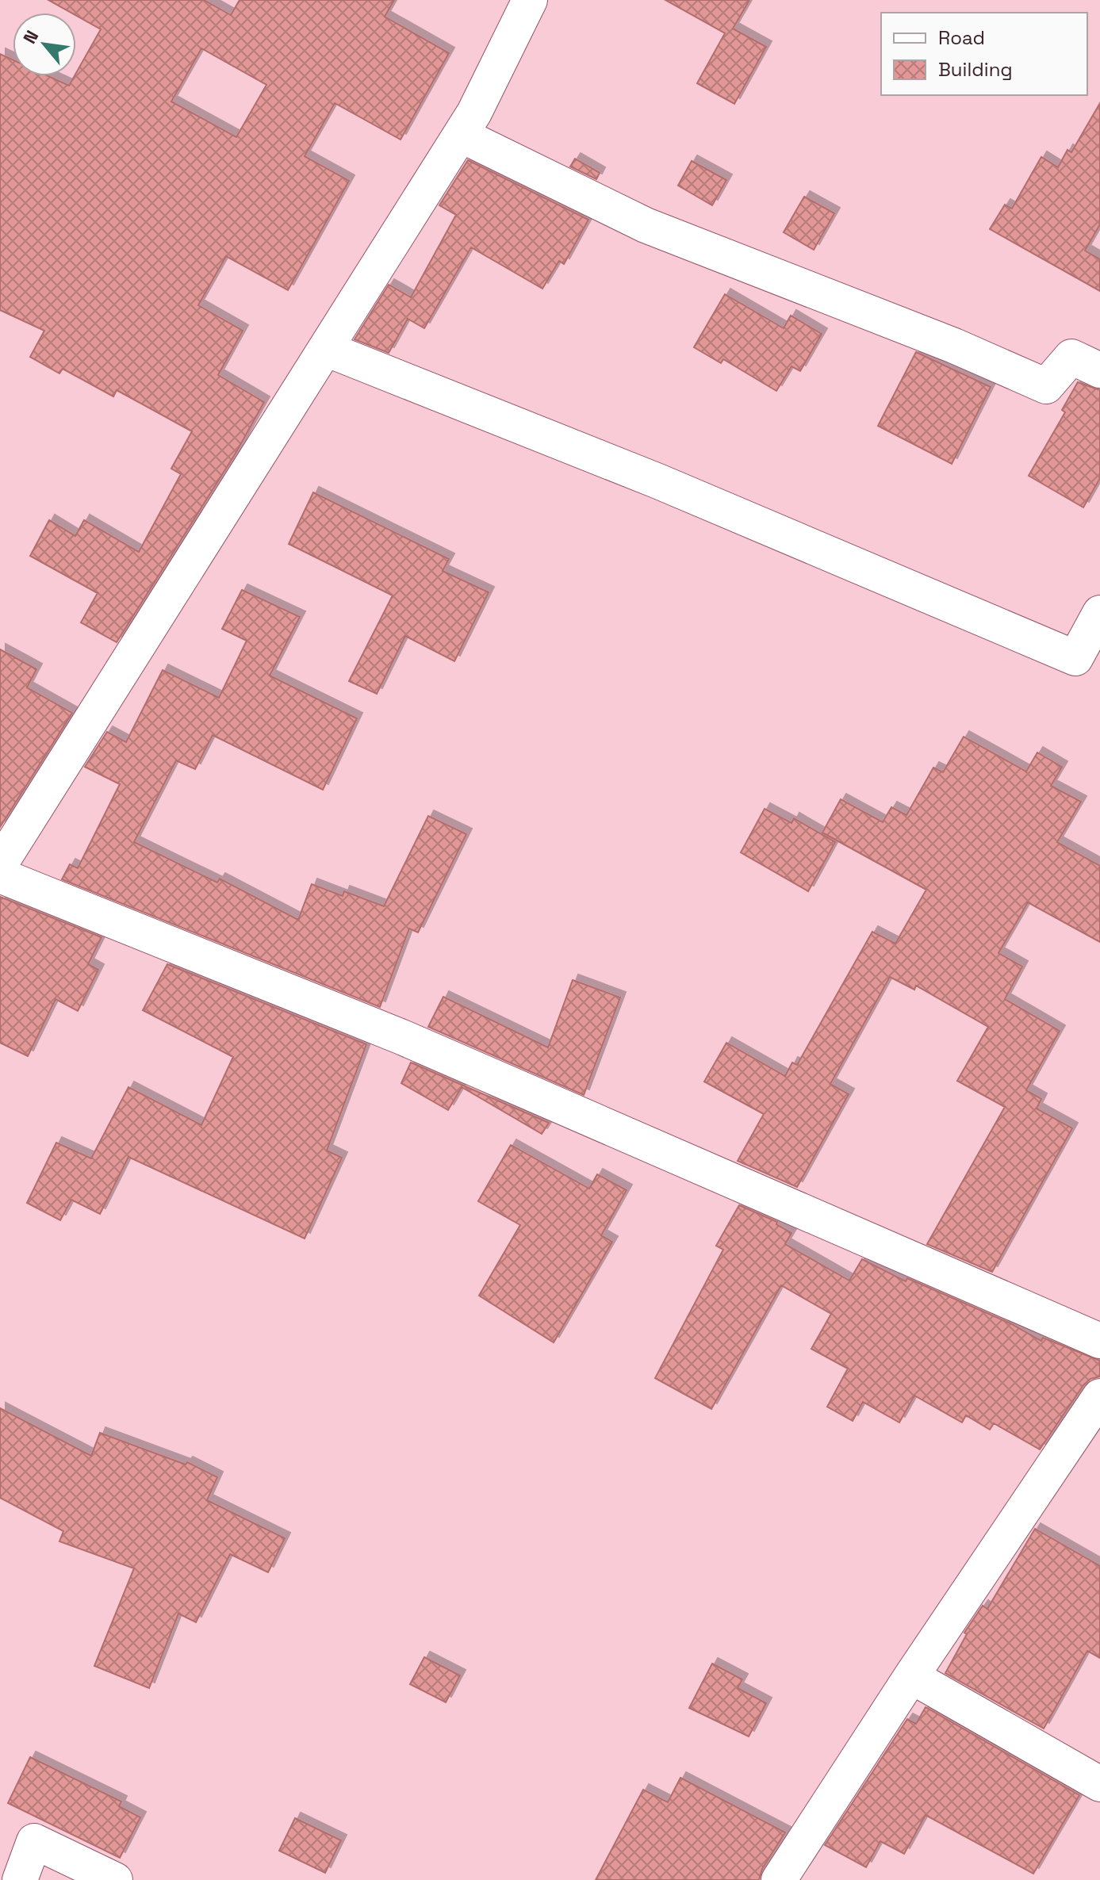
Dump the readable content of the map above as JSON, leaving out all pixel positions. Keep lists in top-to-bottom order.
{
  "legend": ["Road", "Building"],
  "north": "top left"
}
